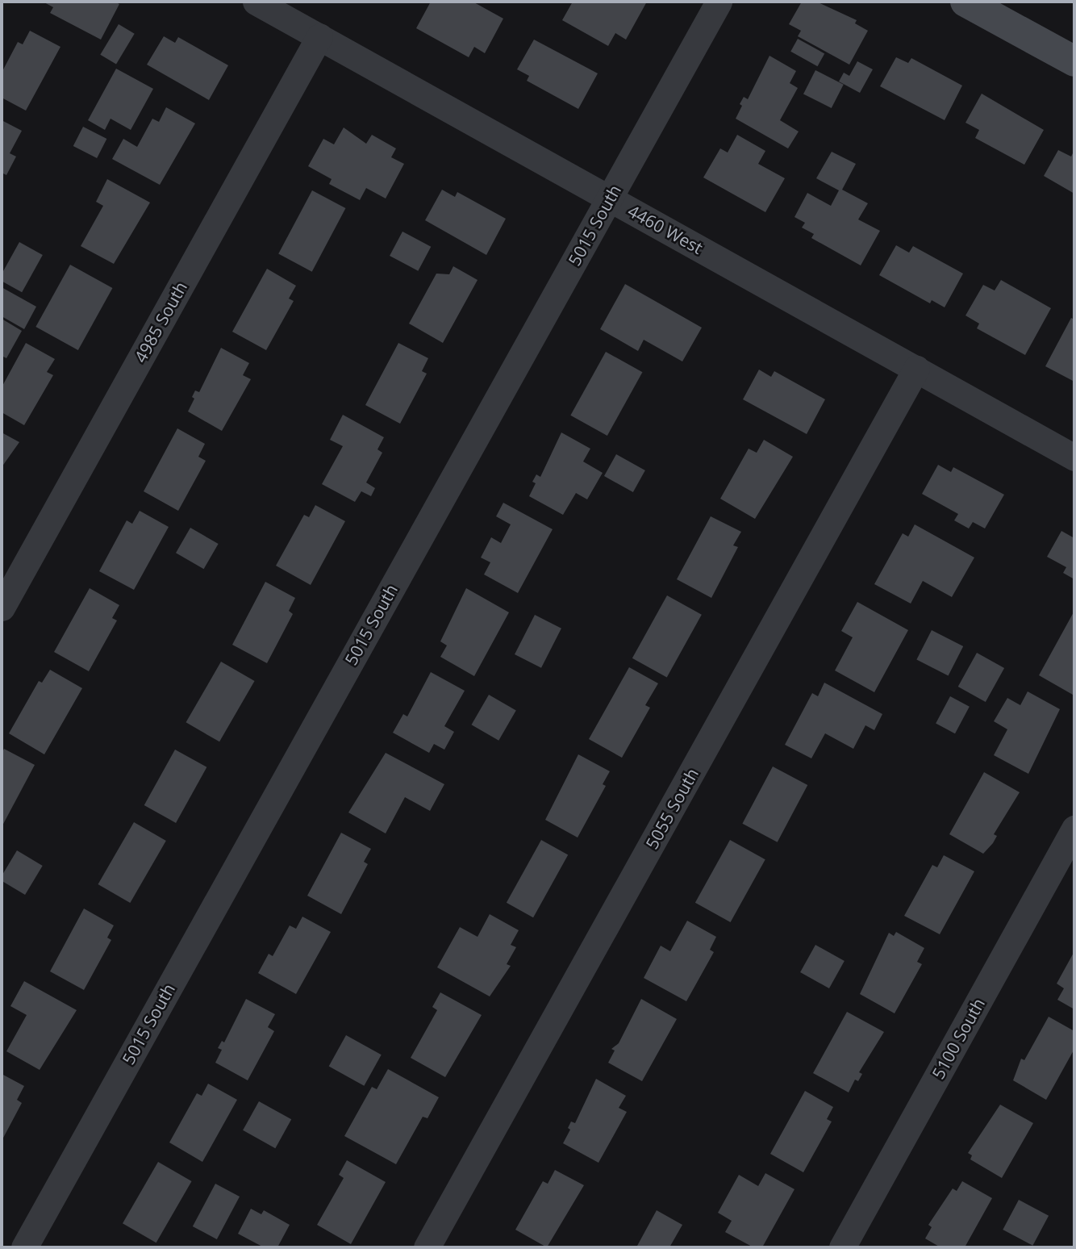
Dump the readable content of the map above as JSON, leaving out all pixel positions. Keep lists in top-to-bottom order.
{
  "streets": {
    "street": [
      "5015 South",
      "4460 West",
      "4985 South",
      "5055 South",
      "5100 South"
    ]
  },
  "crossings": [
    ["5015 South", "4460 West"],
    ["4460 West", "4985 South"],
    ["4460 West", "5055 South"]
  ]
}
